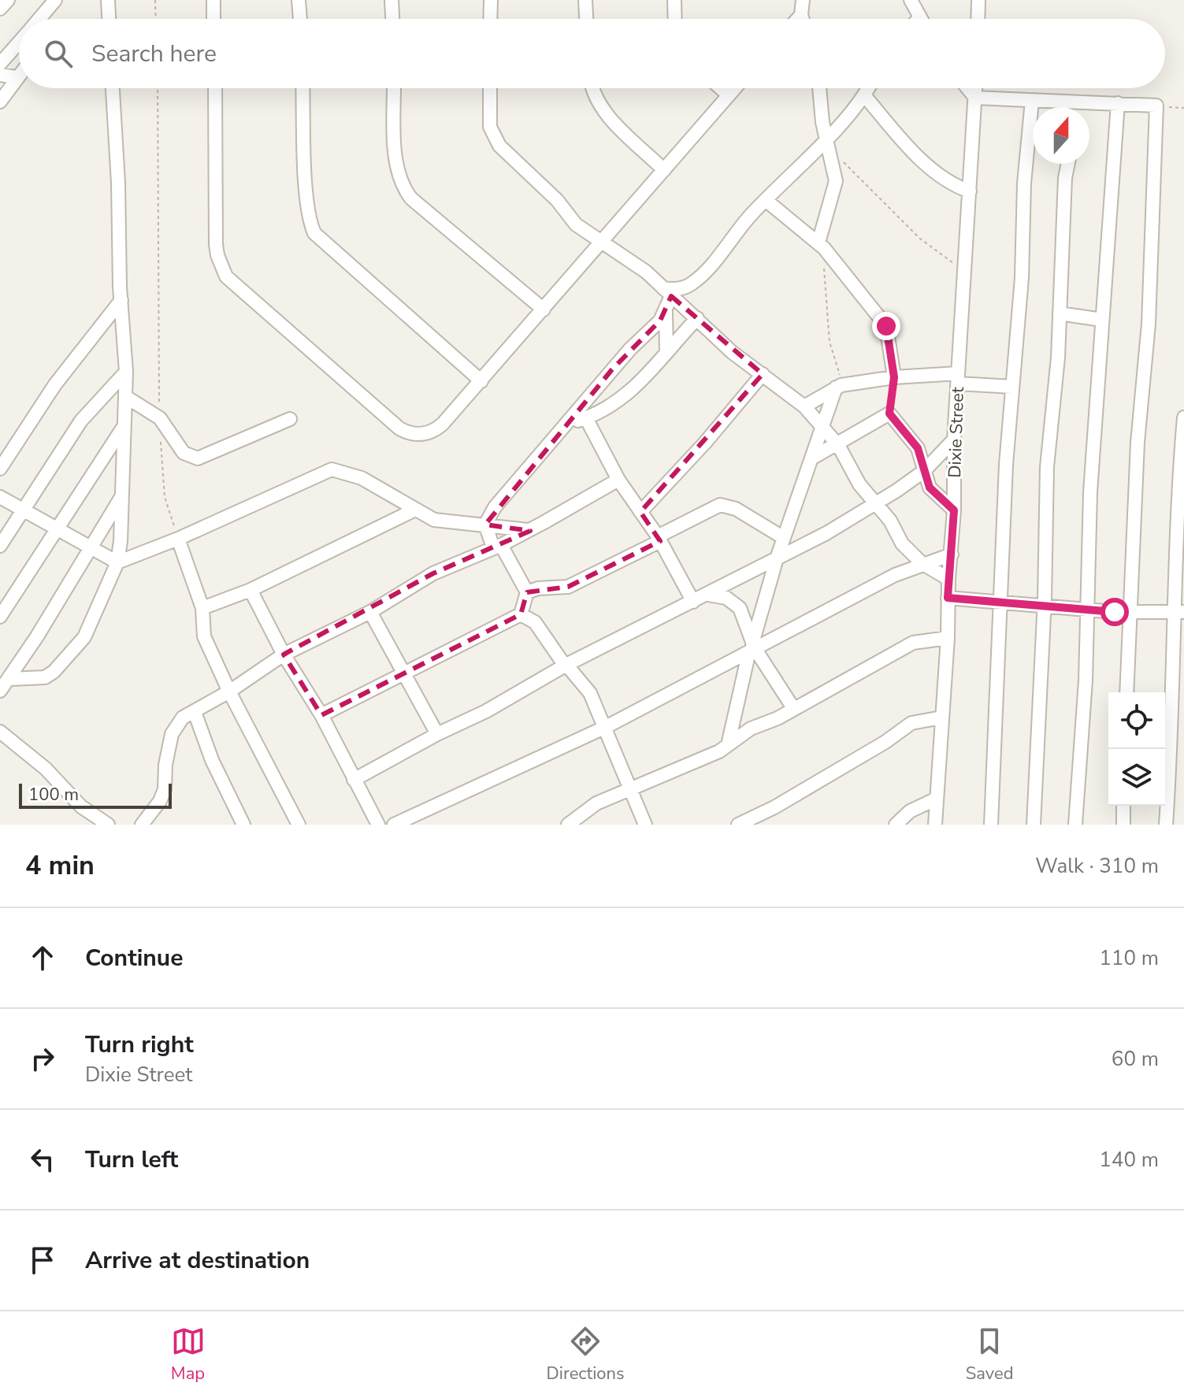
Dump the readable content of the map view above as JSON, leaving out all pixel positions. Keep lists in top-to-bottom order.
{
  "streets": {
    "street": ["Dixie Street"]
  },
  "scale_bar": "100 m",
  "north": "top",
  "page": {
    "search": "Search here",
    "scale": "100 m",
    "heading": ["4 min", "Walk · 310 m"],
    "list": [
      ["Continue", "110 m"],
      ["Turn right", "Dixie Street", "60 m"],
      ["Turn left", "140 m"],
      "Arrive at destination"
    ],
    "nav": ["Map", "Directions", "Saved"]
  }
}
